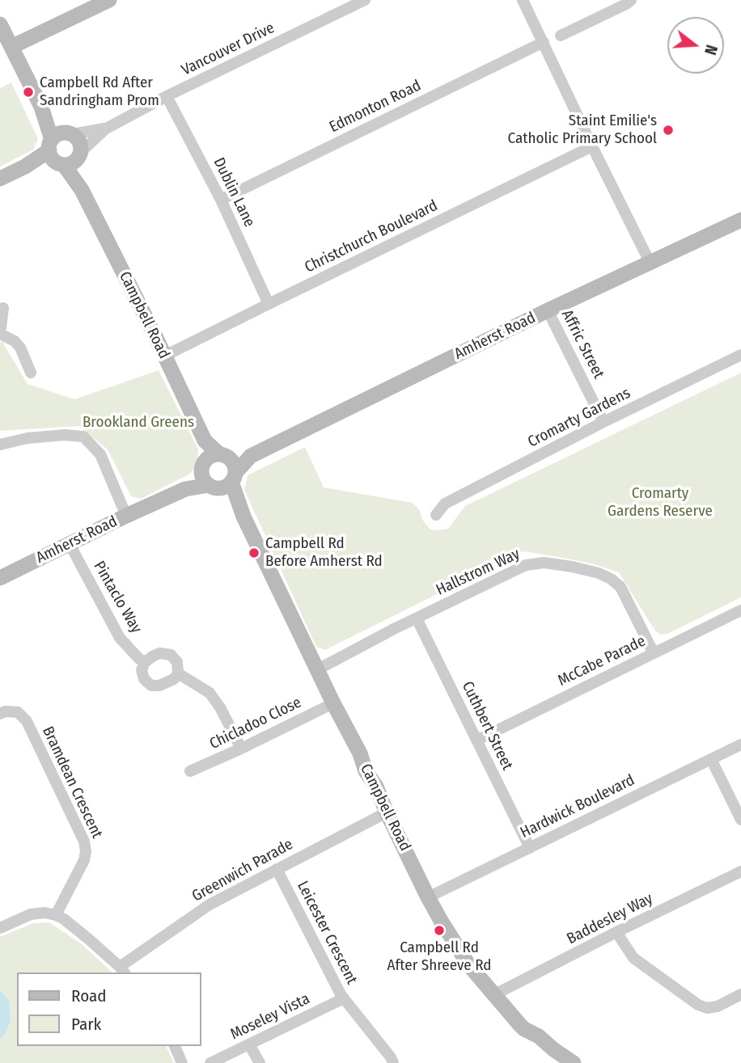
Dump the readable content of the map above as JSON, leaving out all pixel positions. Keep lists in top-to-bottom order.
{
  "streets": {
    "street": [
      "Vancouver Drive",
      "Edmonton Road",
      "Dublin Lane",
      "Christchurch Boulevard",
      "Campbell Road",
      "Amherst Road",
      "Affric Street",
      "Cromarty Gardens",
      "Hallstrom Way",
      "Pintaclo Way",
      "McCabe Parade",
      "Chicladoo Close",
      "Cuthbert Street",
      "Bramdean Crescent",
      "Hardwick Boulevard",
      "Greenwich Parade",
      "Baddesley Way",
      "Leicester Crescent",
      "Moseley Vista"
    ]
  },
  "crossings": [
    ["Vancouver Drive", "Dublin Lane"],
    ["Vancouver Drive", "Campbell Road"],
    ["Edmonton Road", "Dublin Lane"],
    ["Dublin Lane", "Christchurch Boulevard"],
    ["Christchurch Boulevard", "Campbell Road"],
    ["Campbell Road", "Amherst Road"],
    ["Campbell Road", "Hallstrom Way"],
    ["Campbell Road", "Chicladoo Close"],
    ["Campbell Road", "Hardwick Boulevard"],
    ["Campbell Road", "Greenwich Parade"],
    ["Campbell Road", "Baddesley Way"],
    ["Amherst Road", "Affric Street"],
    ["Amherst Road", "Pintaclo Way"],
    ["Affric Street", "Cromarty Gardens"],
    ["Hallstrom Way", "McCabe Parade"],
    ["Hallstrom Way", "Cuthbert Street"],
    ["McCabe Parade", "Cuthbert Street"],
    ["Cuthbert Street", "Hardwick Boulevard"],
    ["Greenwich Parade", "Leicester Crescent"],
    ["Leicester Crescent", "Moseley Vista"]
  ],
  "parks": ["Brookland Greens", "Cromarty Gardens Reserve"],
  "places": [
    "Campbell Rd After Sandringham Prom",
    "Staint Emilie's Catholic Primary School",
    "Campbell Rd Before Amherst Rd",
    "Campbell Rd After Shreeve Rd"
  ],
  "legend": ["Road", "Park"],
  "north": "right"
}
